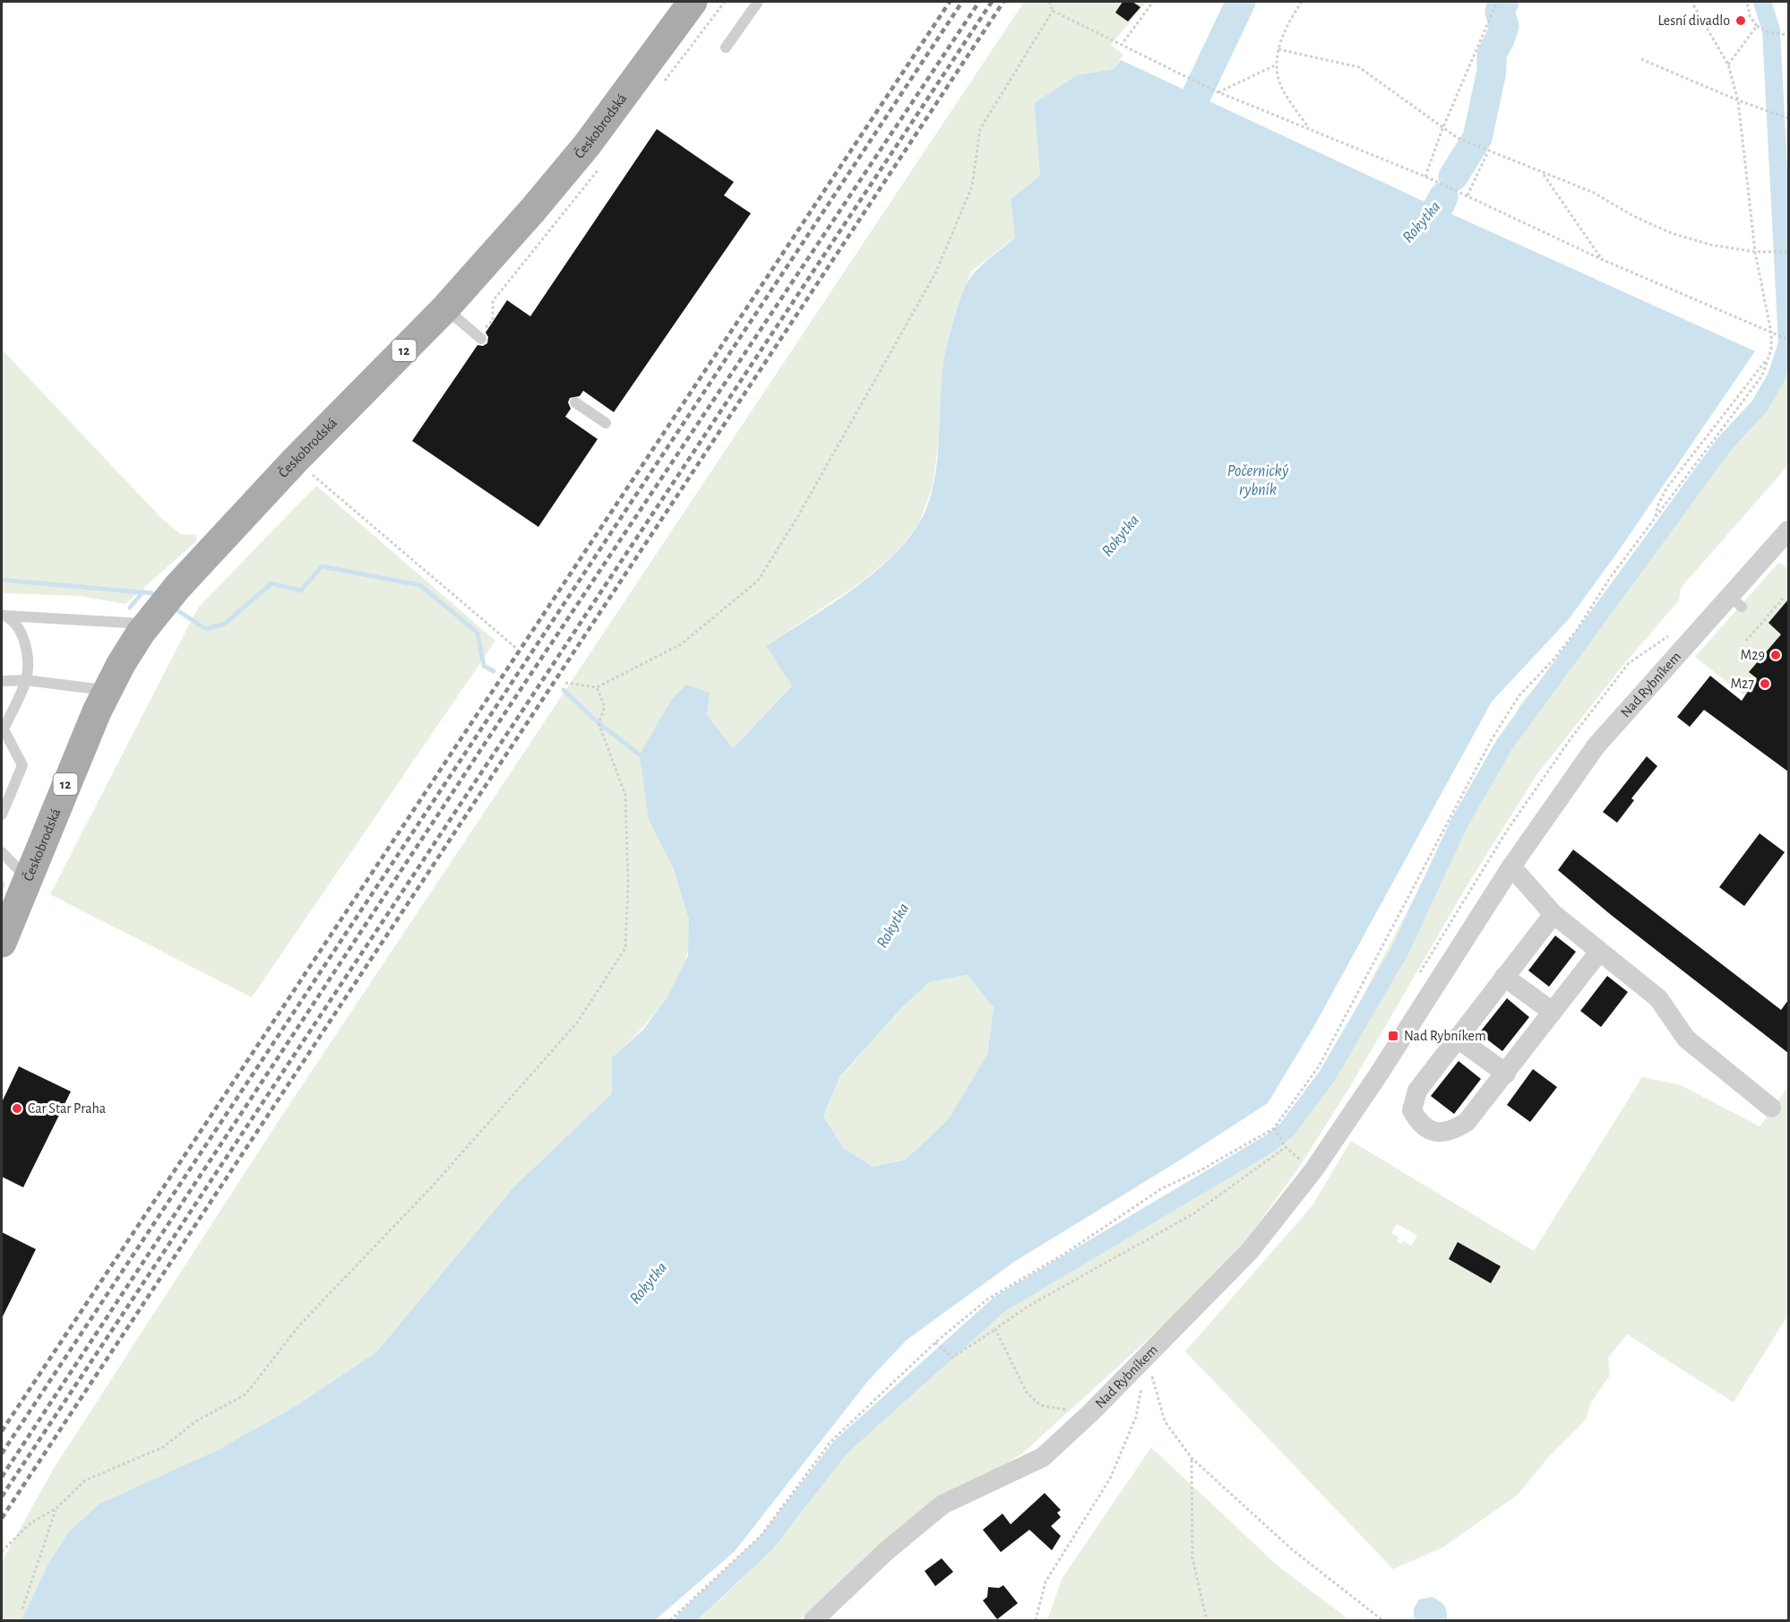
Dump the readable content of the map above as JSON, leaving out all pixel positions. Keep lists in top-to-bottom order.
{
  "streets": {
    "main road": ["Českobrodská", "12"],
    "street": ["Nad Rybníkem"]
  },
  "water": ["Rokytka", "Počernický rybník"],
  "places": {
    "other": [
      "Lesní divadlo",
      "M29",
      "M27",
      "Car Star Praha"
    ],
    "transit": ["Nad Rybníkem"]
  }
}
